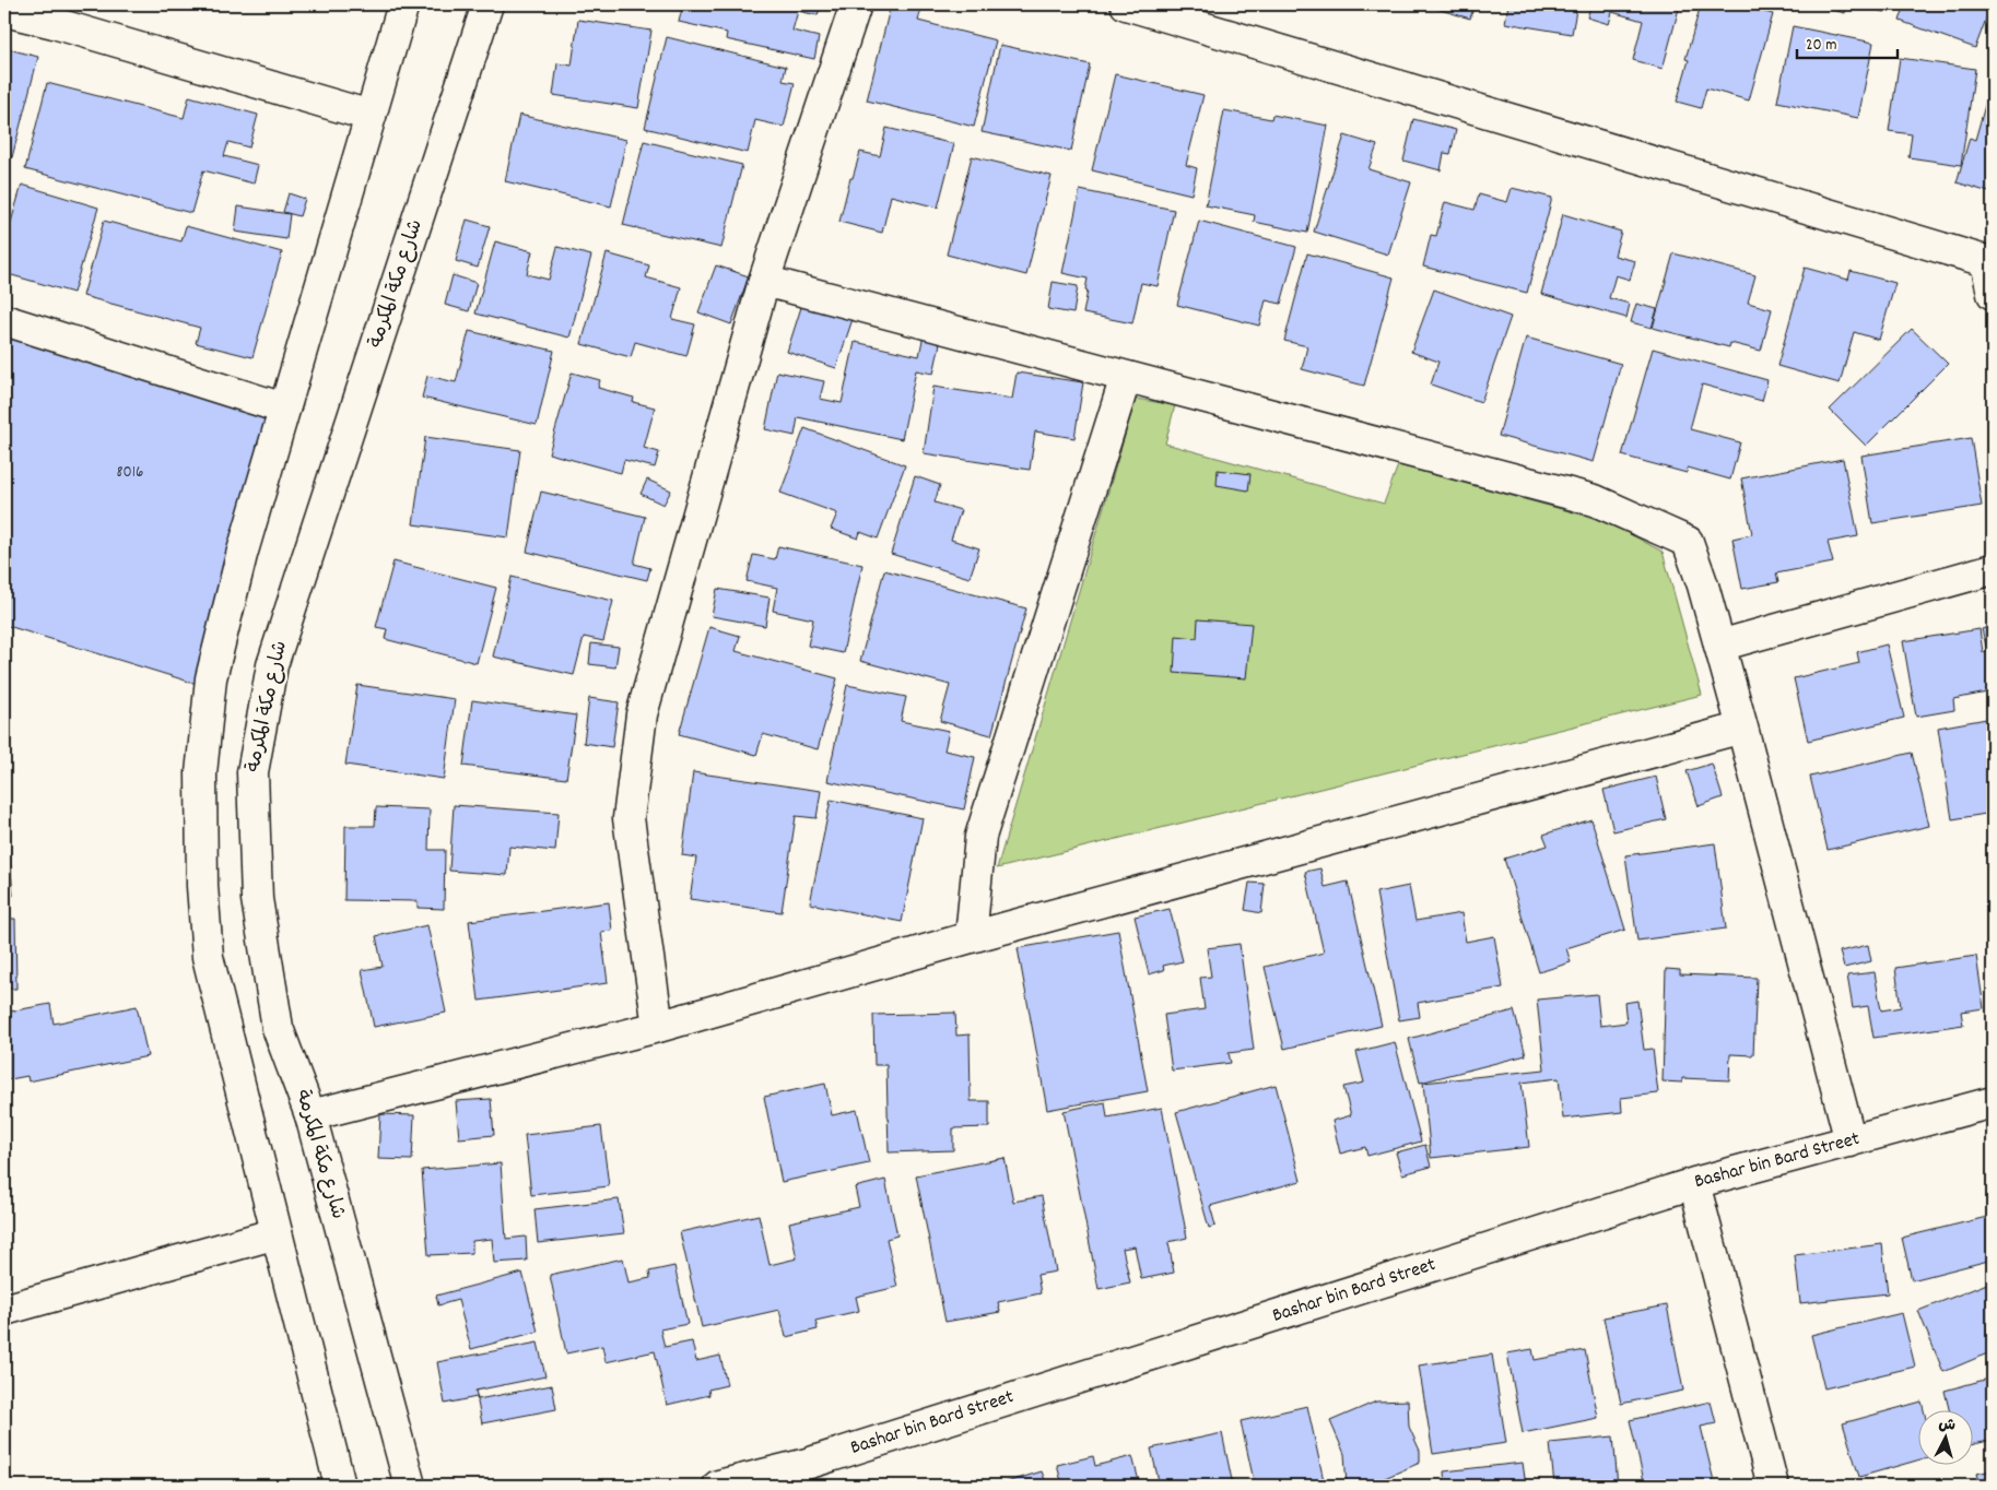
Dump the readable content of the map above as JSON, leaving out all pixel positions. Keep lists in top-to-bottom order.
{
  "streets": {
    "street": ["شارع مكة المكرمة", "Bashar bin Bard Street"]
  },
  "house_numbers": ["8016"],
  "scale_bar": "20 m",
  "north": "top"
}
